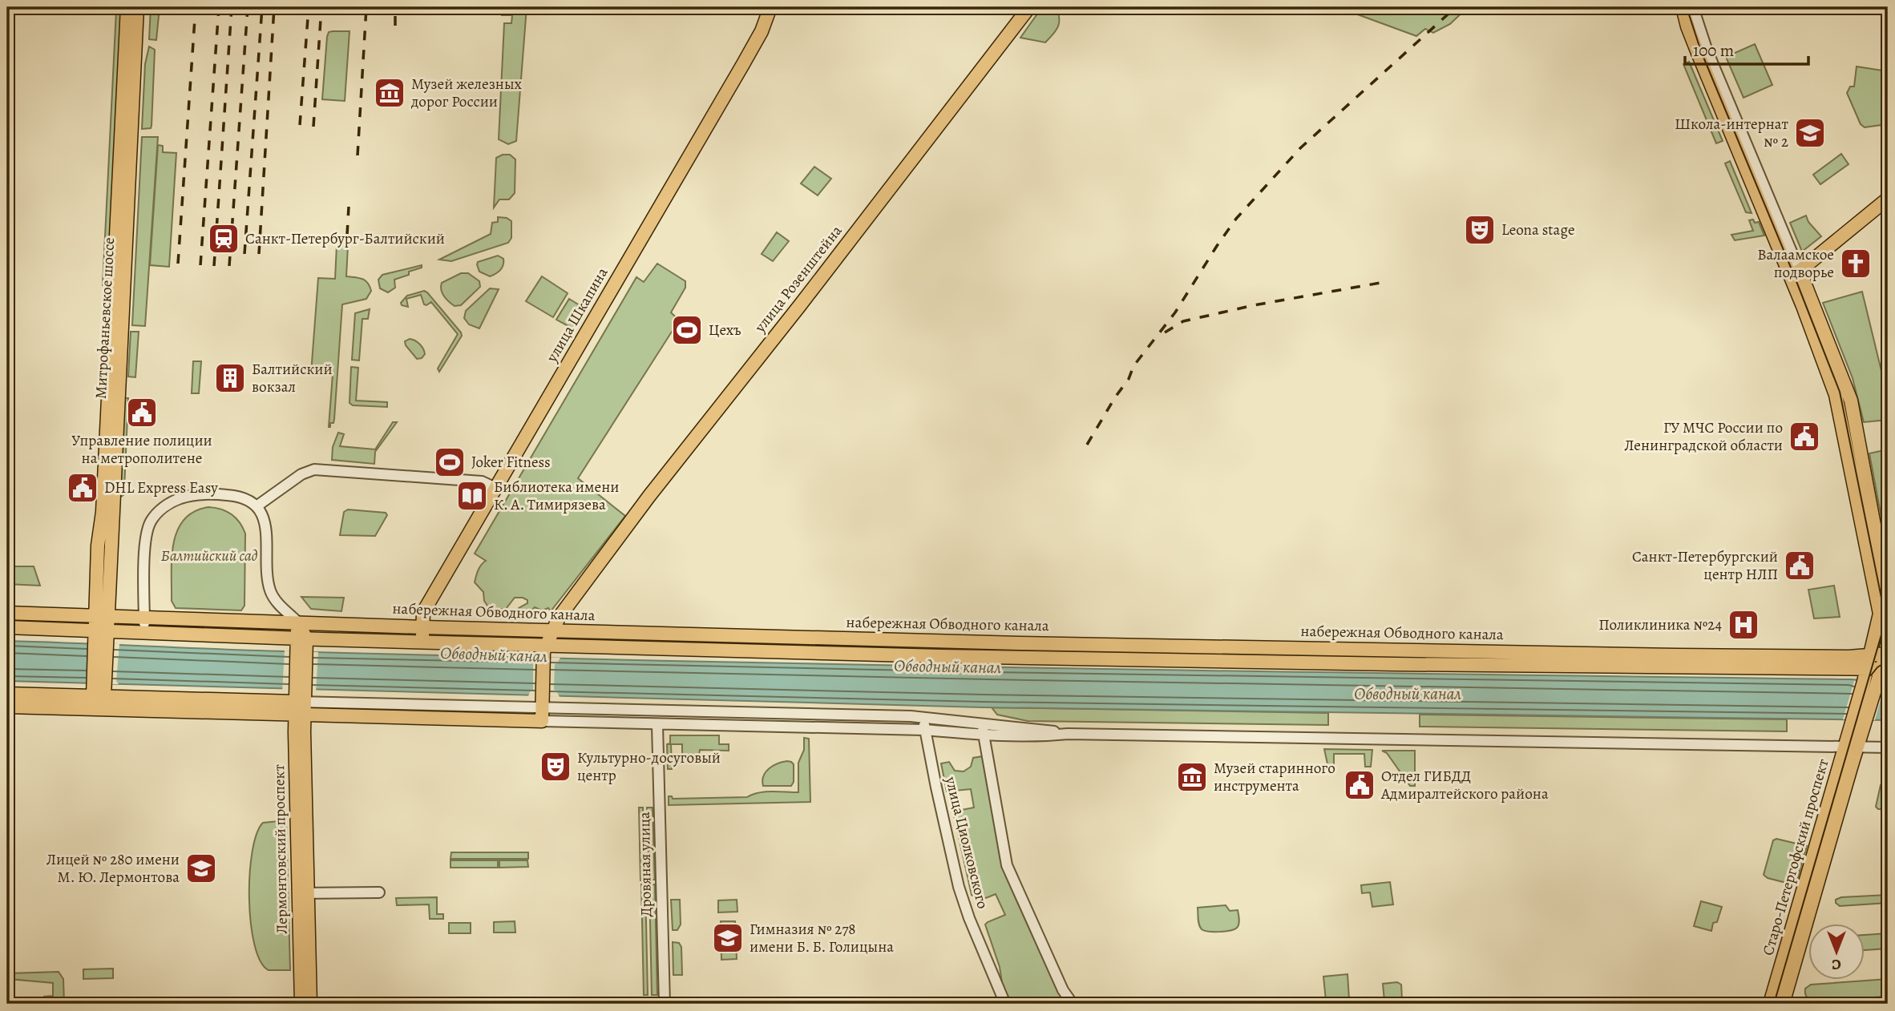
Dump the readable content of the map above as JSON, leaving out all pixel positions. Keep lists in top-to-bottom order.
{
  "streets": {
    "main road": [
      "улица Розенштейна",
      "улица Шкапина",
      "Митрофаньевское шоссе",
      "набережная Обводного канала",
      "Лермонтовский проспект",
      "Старо-Петергофский проспект"
    ],
    "street": ["улица Циолковского", "Дровяная улица"]
  },
  "crossings": [
    ["улица Розенштейна", "набережная Обводного канала"],
    ["улица Шкапина", "набережная Обводного канала"],
    ["Митрофаньевское шоссе", "набережная Обводного канала"],
    ["набережная Обводного канала", "Лермонтовский проспект"],
    ["набережная Обводного канала", "Старо-Петергофский проспект"]
  ],
  "water": ["Обводный канал"],
  "parks": ["Балтийский сад"],
  "places": {
    "museum": ["Музей железных дорог России", "Музей старинного инструмента"],
    "school or university": ["Школа-интернат № 2", "Лицей № 280 имени М. Ю. Лермонтова", "Гимназия № 278 имени Б. Б. Голицына"],
    "theatre": ["Leona stage", "Культурно-досуговый центр"],
    "station": ["Санкт-Петербург-Балтийский"],
    "church": ["Валаамское подворье"],
    "sports": ["Цехъ", "Joker Fitness"],
    "building": ["Балтийский вокзал"],
    "public building": [
      "Управление полиции на метрополитене",
      "ГУ МЧС России по Ленинградской области",
      "DHL Express Easy",
      "Санкт-Петербургский центр НЛП",
      "Отдел ГИБДД Адмиралтейского района"
    ],
    "library": ["Библиотека имени К. А. Тимирязева"],
    "hospital": ["Поликлиника №24"]
  },
  "scale_bar": "100 m",
  "north": "bottom"
}
